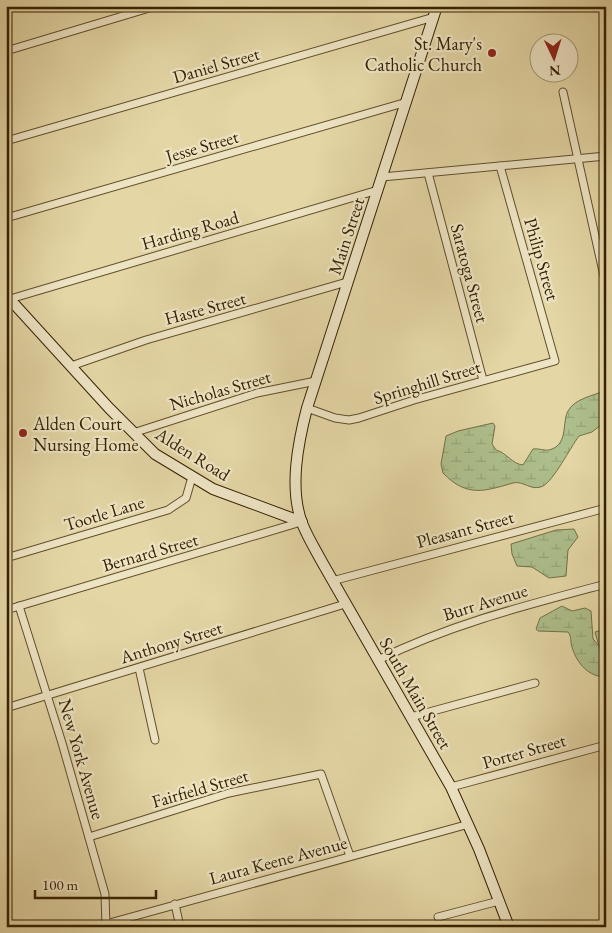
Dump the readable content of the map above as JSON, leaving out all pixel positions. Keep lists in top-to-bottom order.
{
  "streets": {
    "main road": ["Main Street", "Alden Road", "South Main Street"],
    "street": [
      "Daniel Street",
      "Jesse Street",
      "Harding Road",
      "Philip Street",
      "Saratoga Street",
      "Haste Street",
      "Springhill Street",
      "Nicholas Street",
      "Tootle Lane",
      "Pleasant Street",
      "Bernard Street",
      "Burr Avenue",
      "Anthony Street",
      "Porter Street",
      "New York Avenue",
      "Fairfield Street",
      "Laura Keene Avenue"
    ]
  },
  "crossings": [
    ["Daniel Street", "Main Street"],
    ["Jesse Street", "Main Street"],
    ["Harding Road", "Main Street"],
    ["Harding Road", "Alden Road"],
    ["Main Street", "Haste Street"],
    ["Main Street", "Springhill Street"],
    ["Main Street", "Nicholas Street"],
    ["Main Street", "South Main Street"],
    ["Philip Street", "Springhill Street"],
    ["Saratoga Street", "Springhill Street"],
    ["Haste Street", "Alden Road"],
    ["Nicholas Street", "Alden Road"],
    ["Alden Road", "Tootle Lane"],
    ["Alden Road", "Bernard Street"],
    ["Alden Road", "South Main Street"],
    ["Pleasant Street", "South Main Street"],
    ["Bernard Street", "South Main Street"],
    ["Bernard Street", "New York Avenue"],
    ["Burr Avenue", "South Main Street"],
    ["Anthony Street", "South Main Street"],
    ["Anthony Street", "New York Avenue"],
    ["South Main Street", "Porter Street"],
    ["South Main Street", "Laura Keene Avenue"],
    ["New York Avenue", "Fairfield Street"],
    ["New York Avenue", "Laura Keene Avenue"],
    ["Fairfield Street", "Laura Keene Avenue"]
  ],
  "places": ["St. Mary's Catholic Church", "Alden Court Nursing Home"],
  "scale_bar": "100 m",
  "north": "bottom"
}
